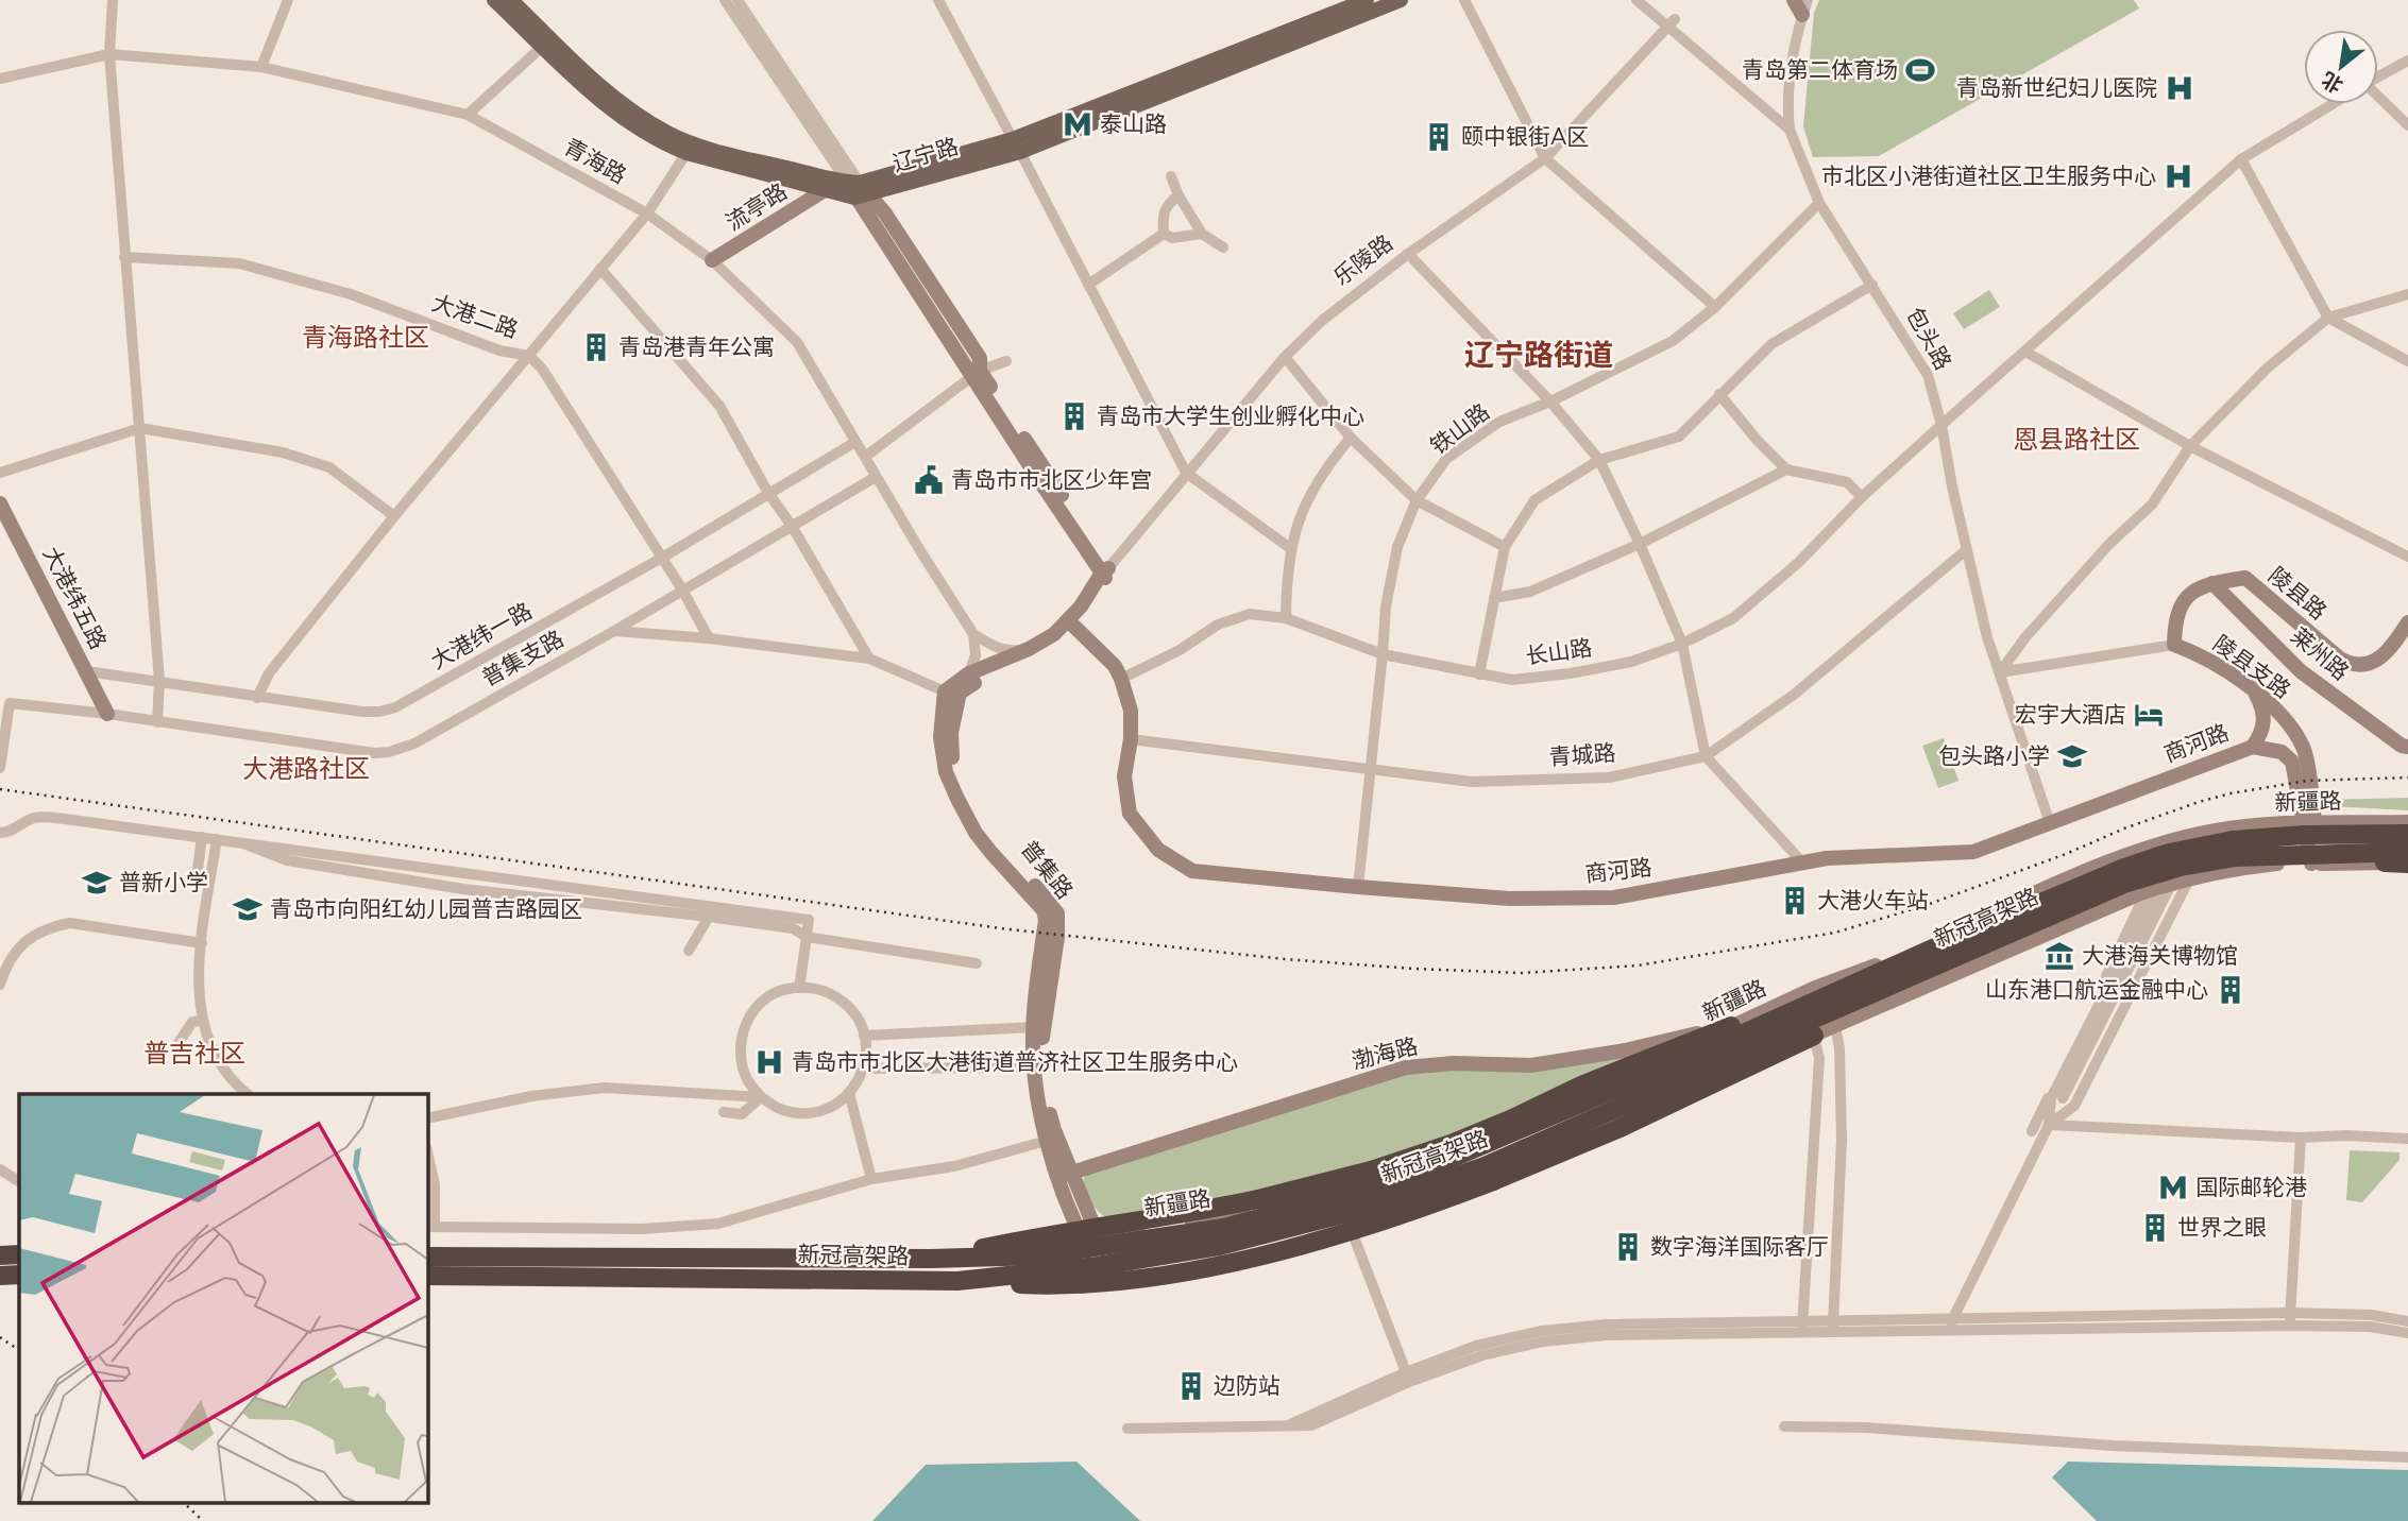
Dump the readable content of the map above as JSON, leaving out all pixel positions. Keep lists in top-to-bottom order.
{
  "streets": {
    "highway": ["新冠高架路"],
    "main road": ["辽宁路"],
    "street": [
      "青海路",
      "流亭路",
      "乐陵路",
      "大港二路",
      "包头路",
      "铁山路",
      "陵县路",
      "大港纬五路",
      "大港纬一路",
      "长山路",
      "莱州路",
      "普集支路",
      "陵县支路",
      "商河路",
      "青城路",
      "新疆路",
      "普集路",
      "渤海路"
    ]
  },
  "crossings": [
    ["辽宁路", "流亭路"],
    ["青海路", "流亭路"],
    ["青海路", "大港纬一路"],
    ["乐陵路", "包头路"],
    ["乐陵路", "商河路"],
    ["乐陵路", "普集路"],
    ["大港二路", "大港纬一路"],
    ["包头路", "铁山路"],
    ["包头路", "长山路"],
    ["包头路", "商河路"],
    ["包头路", "青城路"],
    ["铁山路", "长山路"],
    ["铁山路", "商河路"],
    ["铁山路", "青城路"],
    ["陵县路", "莱州路"],
    ["陵县路", "陵县支路"],
    ["大港纬五路", "大港纬一路"],
    ["大港纬五路", "普集支路"],
    ["长山路", "商河路"],
    ["陵县支路", "新疆路"],
    ["商河路", "青城路"],
    ["新疆路", "普集路"],
    ["新疆路", "渤海路"],
    ["普集路", "渤海路"]
  ],
  "districts": [
    "青海路社区",
    "辽宁路街道",
    "恩县路社区",
    "大港路社区",
    "普吉社区"
  ],
  "places": {
    "sports": ["青岛第二体育场"],
    "hospital": ["青岛新世纪妇儿医院", "市北区小港街道社区卫生服务中心", "青岛市市北区大港街道普济社区卫生服务中心"],
    "metro station": ["泰山路", "国际邮轮港"],
    "building": [
      "颐中银街A区",
      "青岛港青年公寓",
      "青岛市大学生创业孵化中心",
      "大港火车站",
      "山东港口航运金融中心",
      "世界之眼",
      "数字海洋国际客厅",
      "边防站"
    ],
    "public building": ["青岛市市北区少年宫"],
    "hotel": ["宏宇大酒店"],
    "school or university": ["包头路小学", "普新小学", "青岛市向阳红幼儿园普吉路园区"],
    "museum": ["大港海关博物馆"]
  },
  "north": "bottom left"
}
